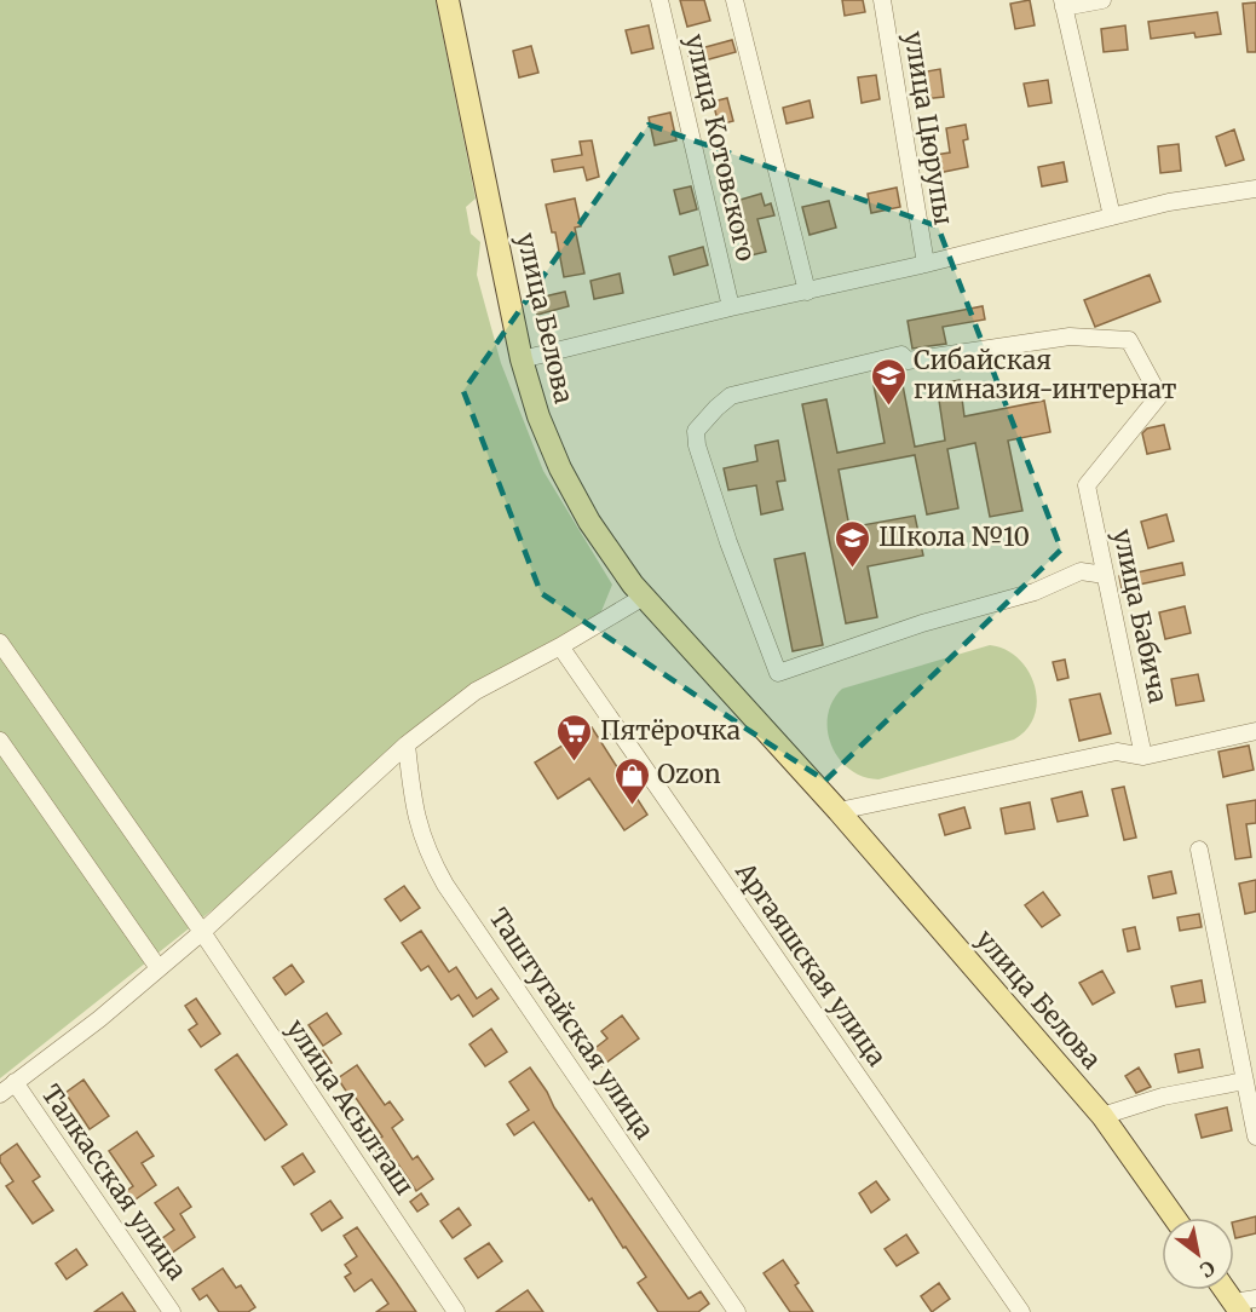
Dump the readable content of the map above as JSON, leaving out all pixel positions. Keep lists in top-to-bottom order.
{
  "streets": {
    "main road": ["улица Белова"],
    "street": [
      "улица Цюрупы",
      "улица Котовского",
      "улица Бабича",
      "Аргаяшская улица",
      "Таштугайская улица",
      "улица Асылташ",
      "Талкасская улица"
    ]
  },
  "places": {
    "school or university": ["Сибайская гимназия-интернат", "Школа №10"],
    "supermarket": ["Пятёрочка"],
    "shop": ["Ozon"]
  },
  "north": "bottom right"
}
